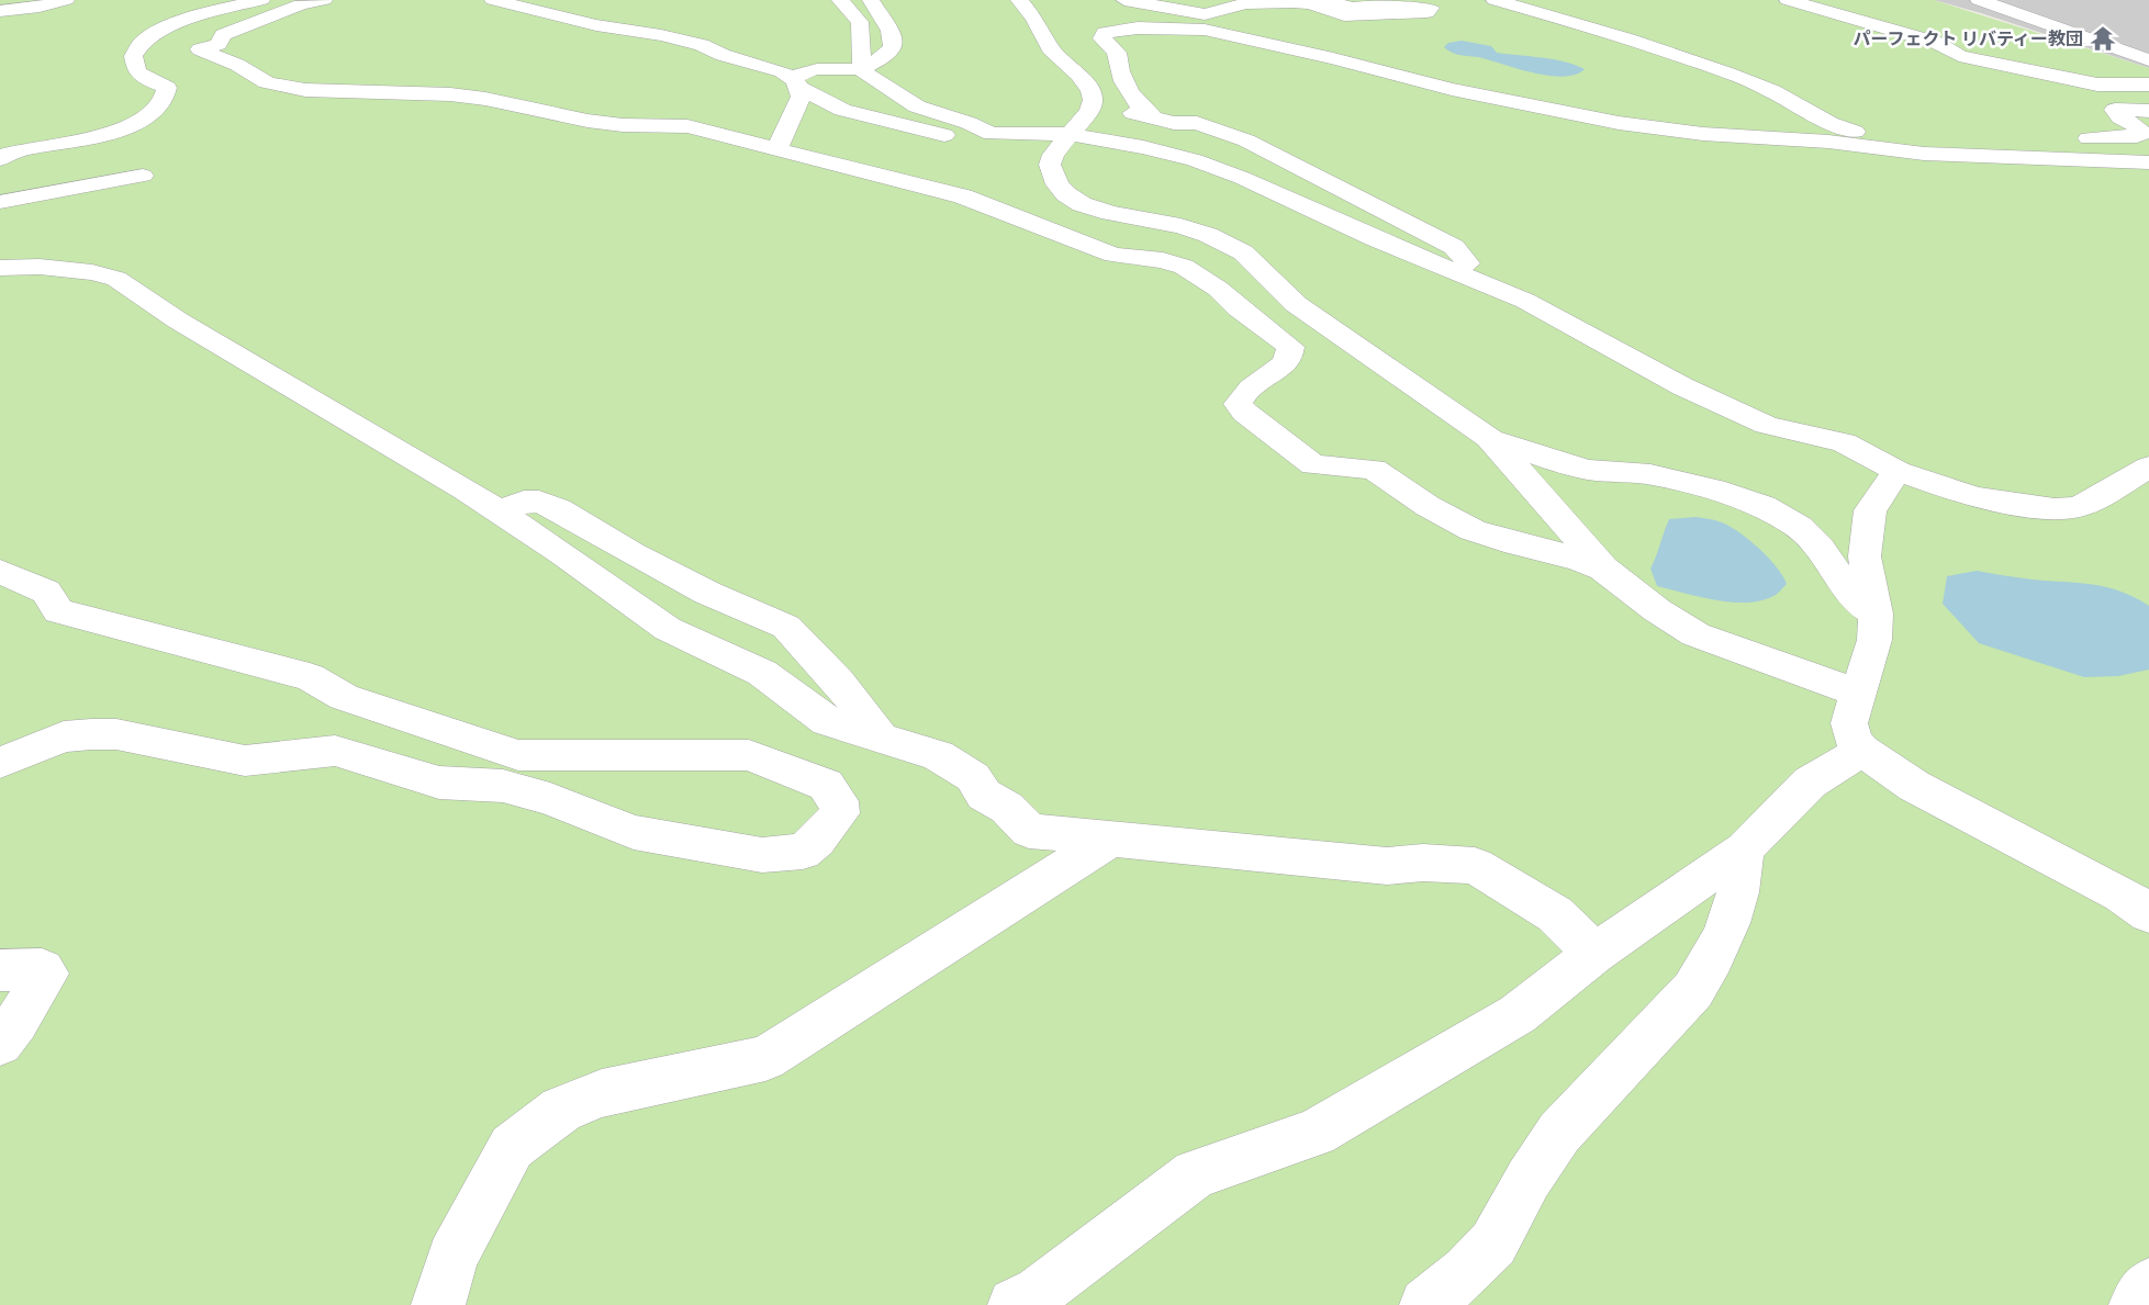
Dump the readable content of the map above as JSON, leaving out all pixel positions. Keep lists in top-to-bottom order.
{
  "places": {
    "temple": ["パーフェクト リバティー教団"]
  }
}
